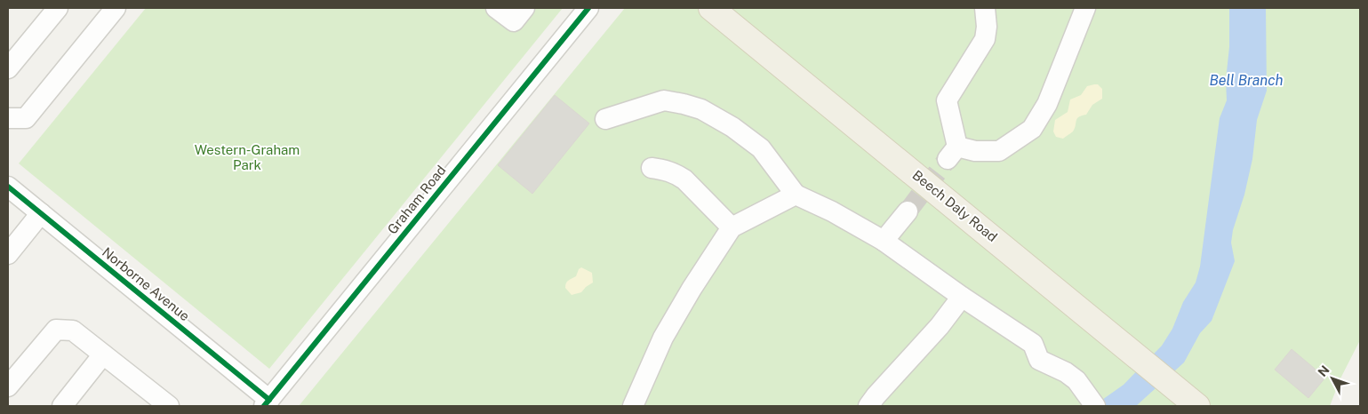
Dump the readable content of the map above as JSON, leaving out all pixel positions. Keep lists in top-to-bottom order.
{
  "streets": {
    "main road": ["Beech Daly Road"],
    "street": ["Graham Road", "Norborne Avenue"]
  },
  "crossings": [
    ["Graham Road", "Norborne Avenue"]
  ],
  "water": ["Bell Branch"],
  "parks": ["Western-Graham Park"],
  "north": "top left"
}
